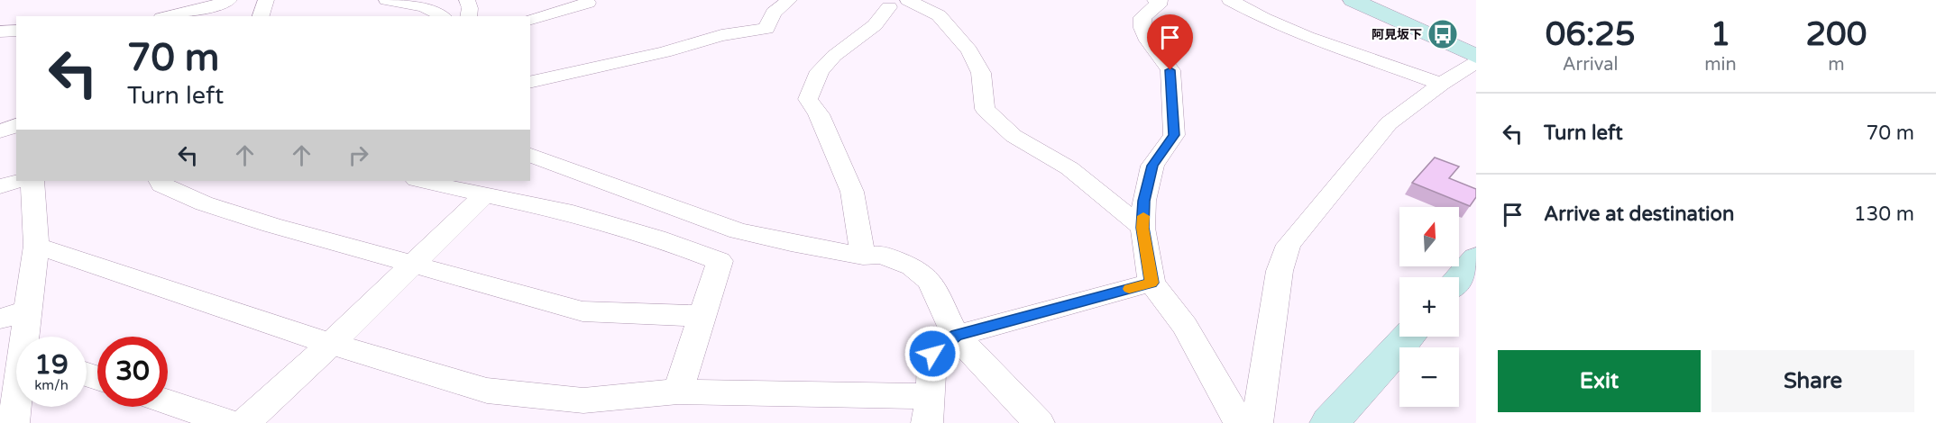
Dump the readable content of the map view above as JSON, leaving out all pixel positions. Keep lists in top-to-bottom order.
{
  "places": {
    "bus stop": ["阿見坂下"]
  },
  "north": "top",
  "page": {
    "eta": [
      "06:25",
      "Arrival",
      "1",
      "min",
      "200",
      "m"
    ],
    "turn": ["70 m", "Turn left"],
    "list": [
      {
        "name": "Turn left",
        "value": "70 m"
      },
      {
        "name": "Arrive at destination",
        "value": "130 m"
      }
    ],
    "map_buttons": ["+", "−"],
    "speed": "19 km/h",
    "limit": "30",
    "buttons": ["Exit", "Share"]
  }
}
